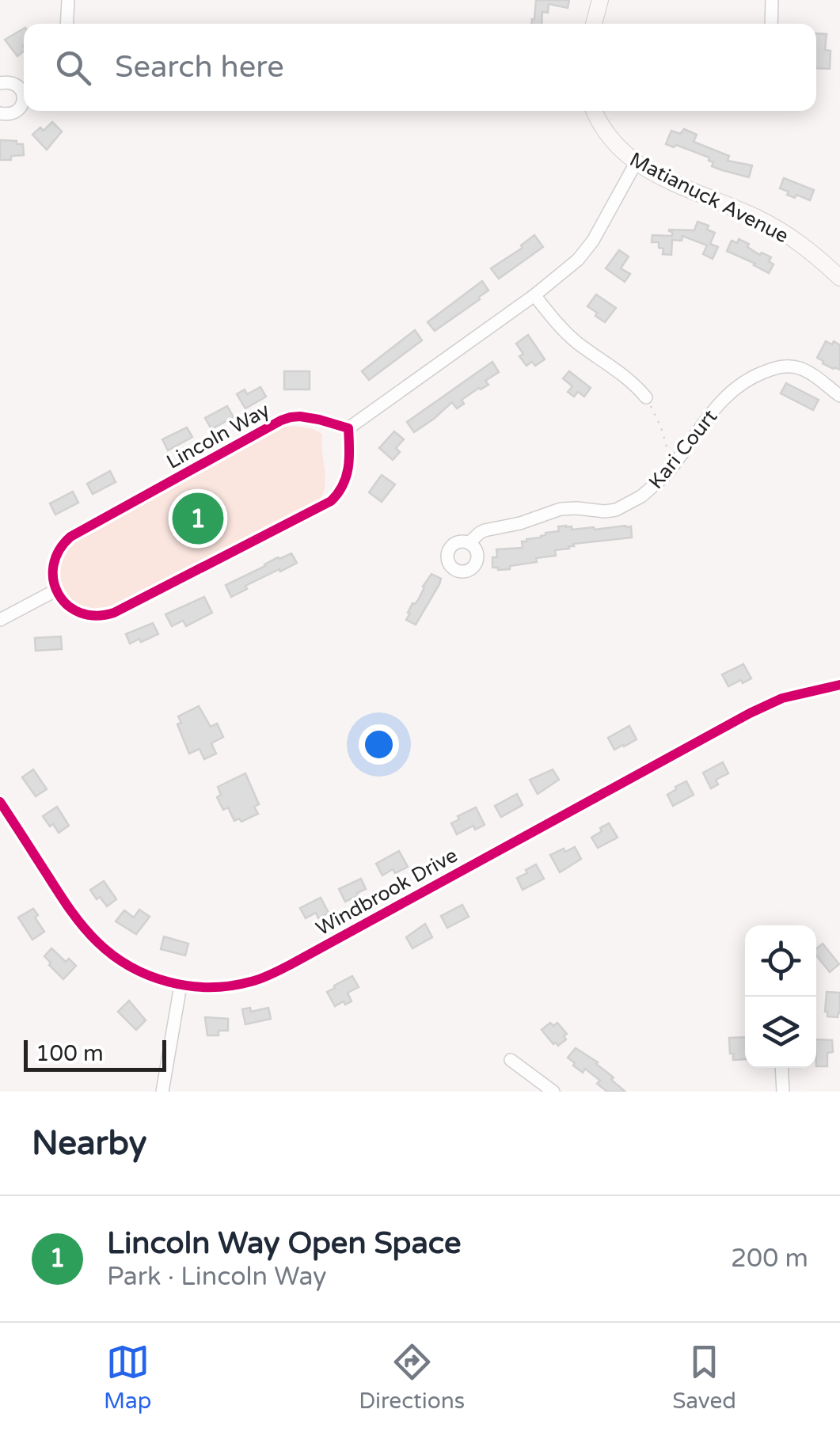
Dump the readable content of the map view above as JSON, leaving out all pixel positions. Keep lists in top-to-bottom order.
{
  "streets": {
    "street": [
      "Matianuck Avenue",
      "Lincoln Way",
      "Kari Court",
      "Windbrook Drive"
    ]
  },
  "scale_bar": "100 m",
  "page": {
    "search": "Search here",
    "pins": "1",
    "scale": "100 m",
    "heading": "Nearby",
    "list": [
      {
        "mark": "1",
        "name": "Lincoln Way Open Space",
        "note": "Park · Lincoln Way",
        "value": "200 m"
      }
    ],
    "nav": ["Map", "Directions", "Saved"]
  }
}
